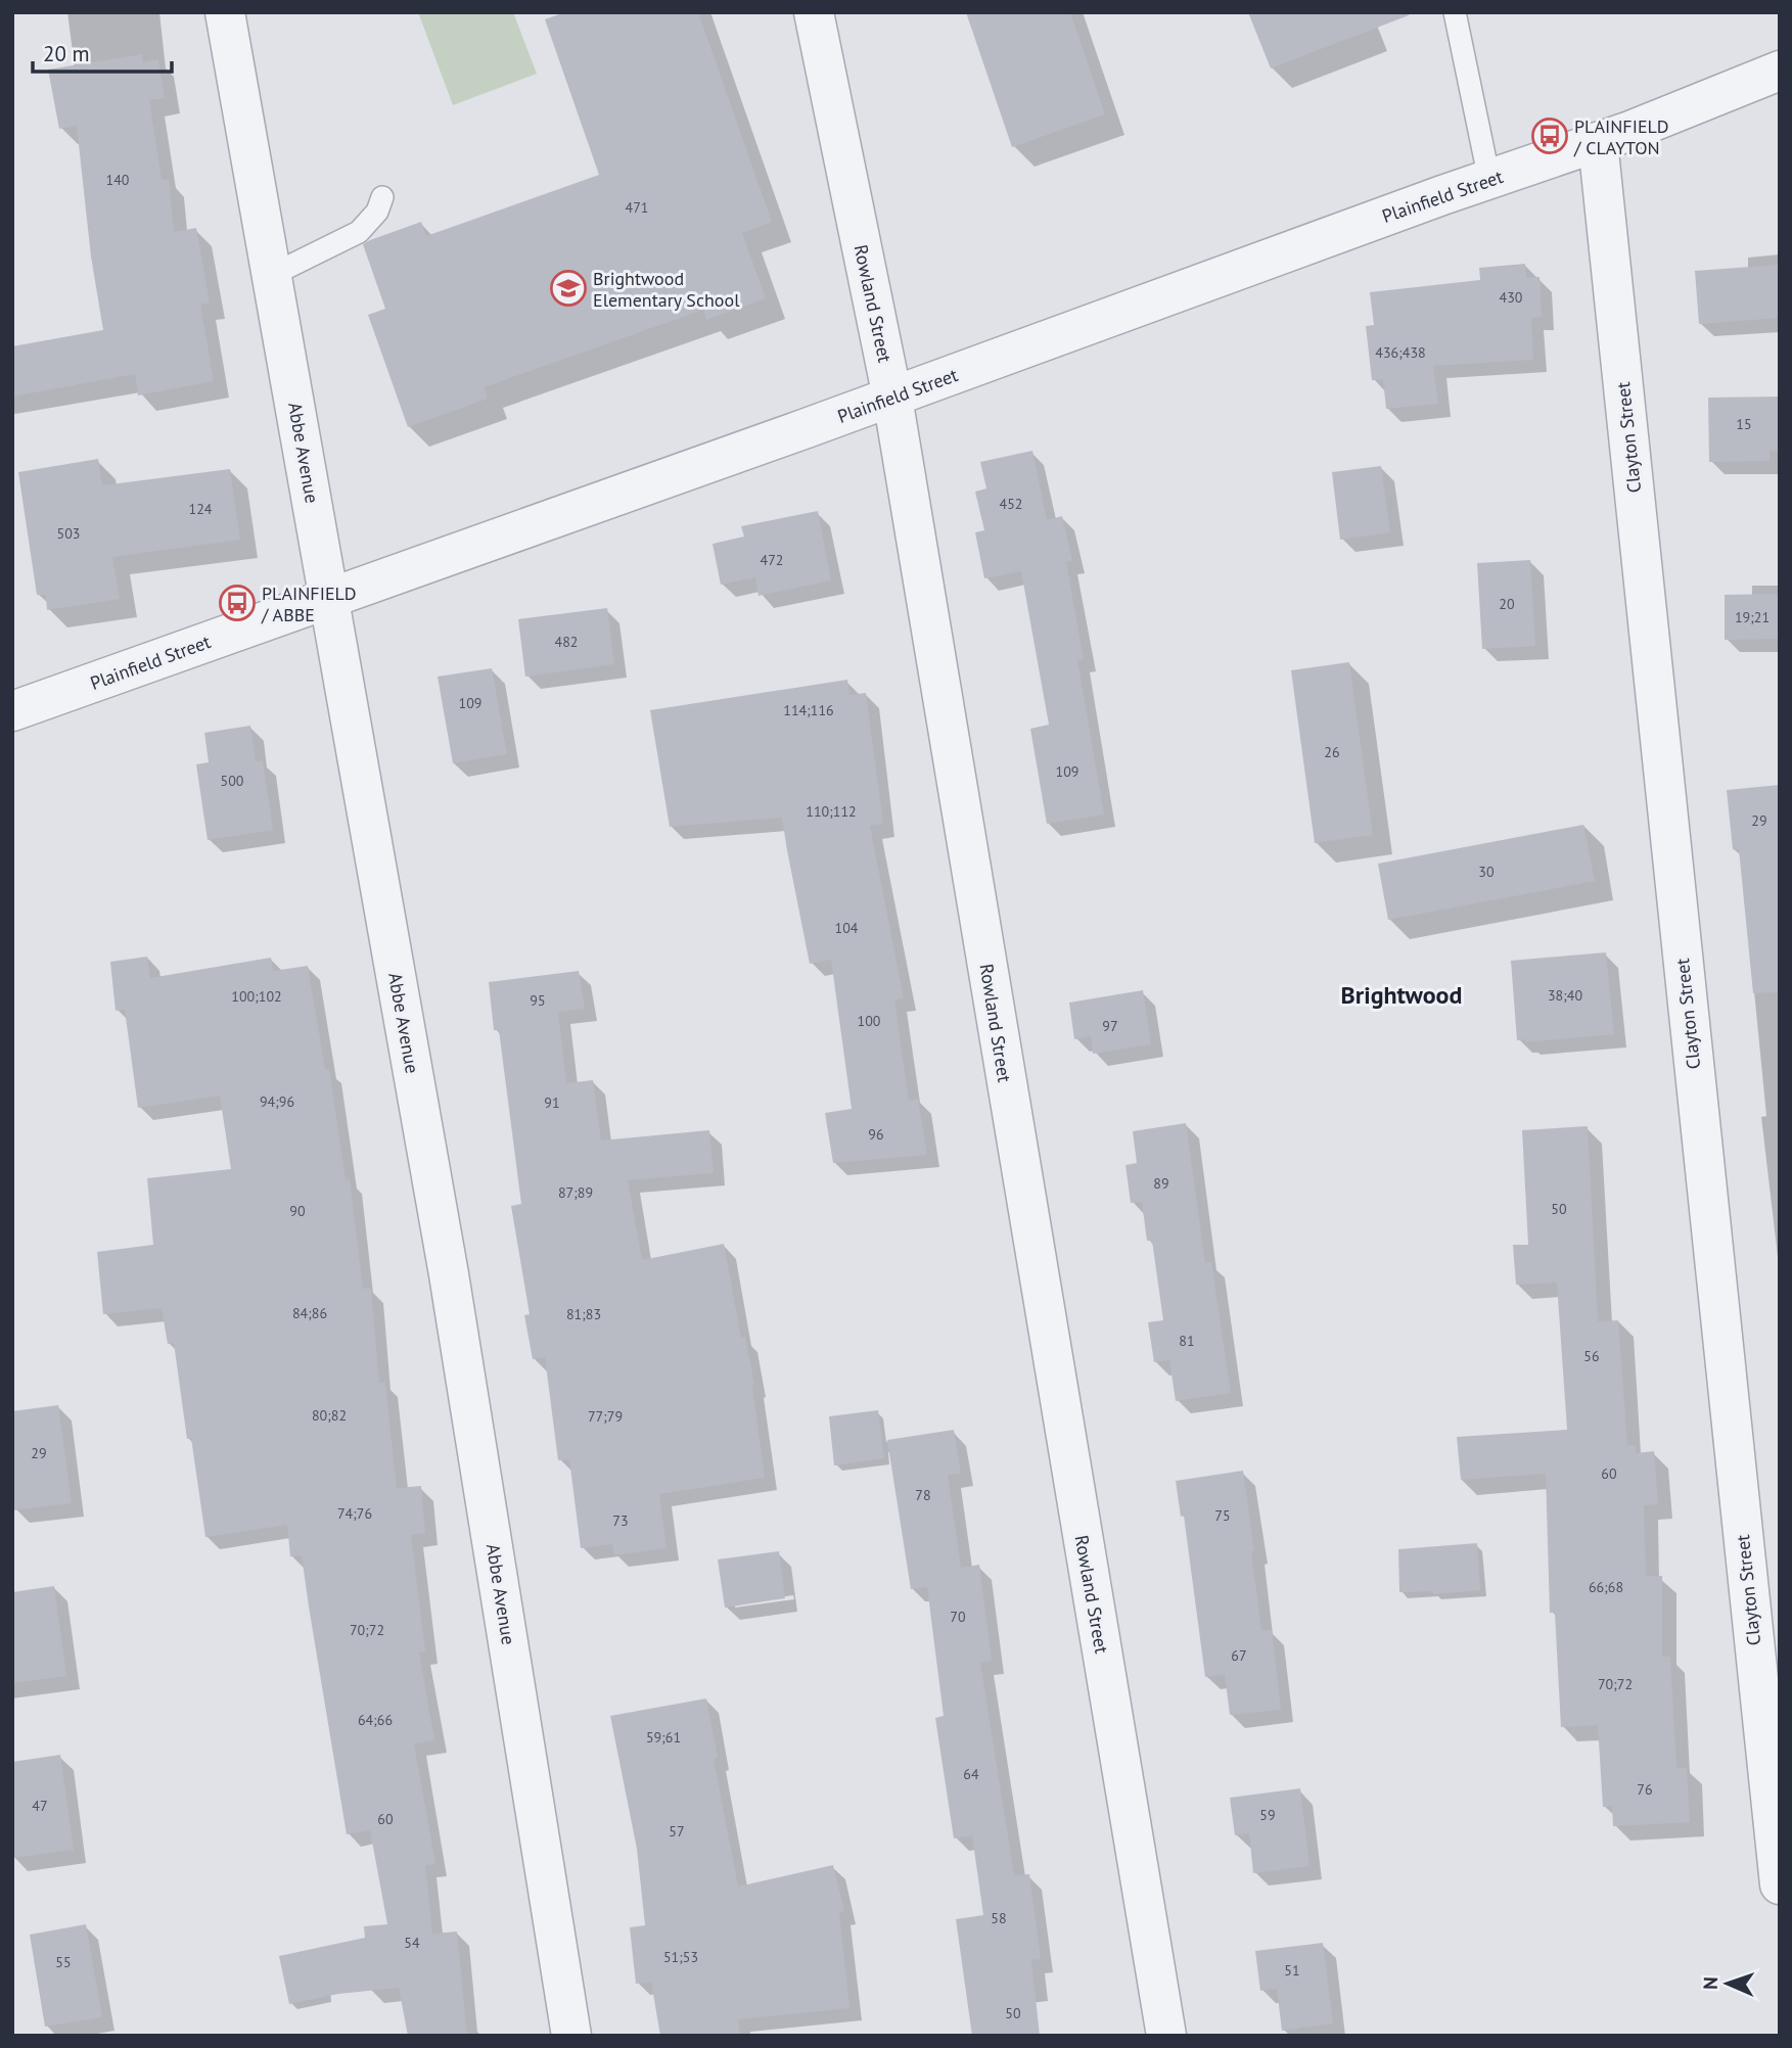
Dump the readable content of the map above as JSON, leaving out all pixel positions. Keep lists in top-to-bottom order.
{
  "streets": {
    "street": [
      "Plainfield Street",
      "Rowland Street",
      "Clayton Street",
      "Abbe Avenue"
    ]
  },
  "crossings": [
    ["Plainfield Street", "Rowland Street"],
    ["Plainfield Street", "Clayton Street"],
    ["Plainfield Street", "Abbe Avenue"]
  ],
  "districts": ["Brightwood"],
  "places": {
    "bus stop": ["PLAINFIELD / CLAYTON", "PLAINFIELD / ABBE"],
    "school or university": ["Brightwood Elementary School"]
  },
  "house_numbers": [
    "140",
    "471",
    "430",
    "436;438",
    "15",
    "452",
    "124",
    "503",
    "472",
    "20",
    "19;21",
    "482",
    "109",
    "114;116",
    "26",
    "109",
    "500",
    "110;112",
    "29",
    "30",
    "104",
    "38;40",
    "100;102",
    "95",
    "100",
    "97",
    "94;96",
    "91",
    "96",
    "89",
    "87;89",
    "50",
    "90",
    "84;86",
    "81;83",
    "81",
    "56",
    "80;82",
    "77;79",
    "29",
    "60",
    "78",
    "74;76",
    "75",
    "73",
    "66;68",
    "70",
    "70;72",
    "67",
    "70;72",
    "64;66",
    "59;61",
    "64",
    "76",
    "47",
    "59",
    "60",
    "57",
    "58",
    "54",
    "51;53",
    "55",
    "51",
    "50"
  ],
  "scale_bar": "20 m",
  "north": "left"
}
